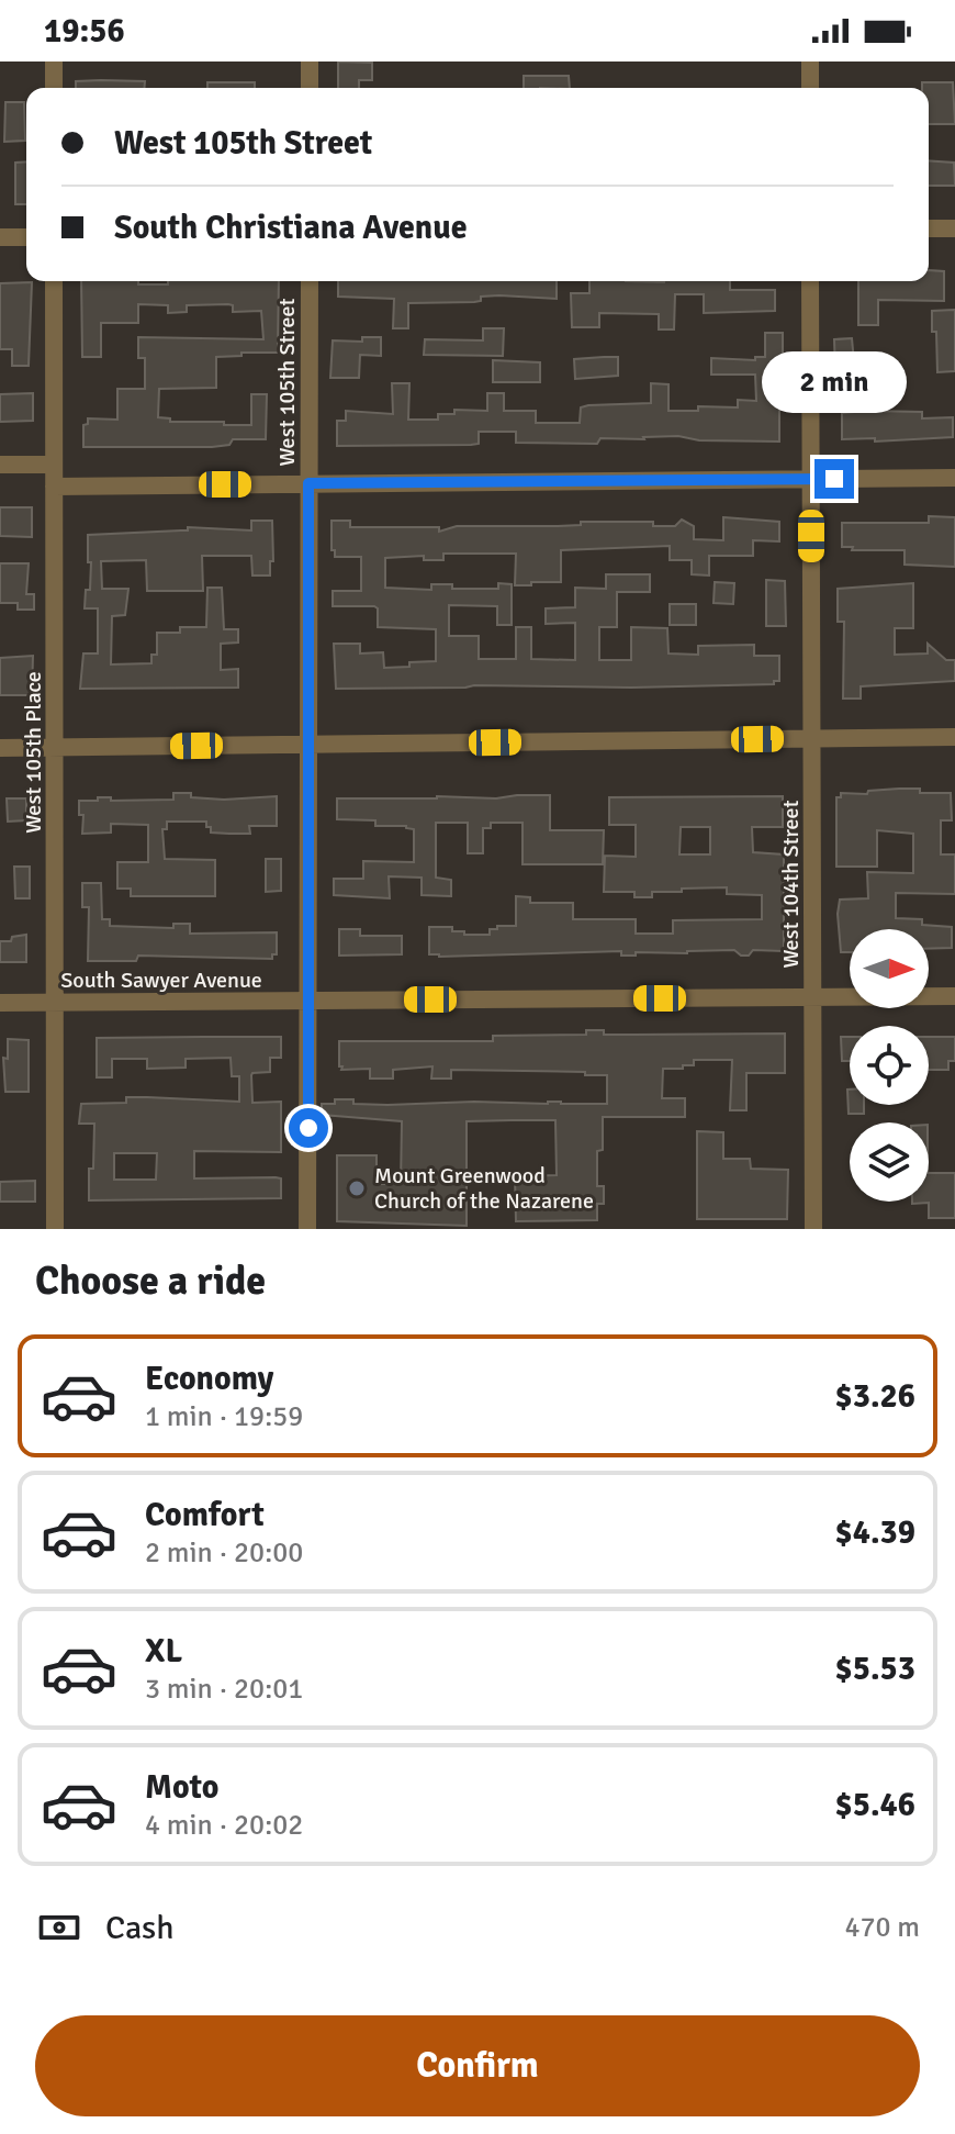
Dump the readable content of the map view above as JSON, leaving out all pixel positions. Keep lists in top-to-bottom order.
{
  "streets": {
    "street": [
      "West 105th Street",
      "West 105th Place",
      "West 104th Street",
      "South Sawyer Avenue"
    ]
  },
  "crossings": [
    ["West 105th Street", "South Sawyer Avenue"],
    ["West 105th Place", "South Sawyer Avenue"],
    ["West 104th Street", "South Sawyer Avenue"]
  ],
  "places": ["Mount Greenwood Church of the Nazarene"],
  "north": "right",
  "page": {
    "status": "19:56",
    "banner": ["West 105th Street", "South Christiana Avenue"],
    "bubble": "2 min",
    "heading": "Choose a ride",
    "list": [
      {
        "name": "Economy",
        "note": "1 min · 19:59",
        "value": "$3.26"
      },
      {
        "name": "Comfort",
        "note": "2 min · 20:00",
        "value": "$4.39"
      },
      {
        "name": "XL",
        "note": "3 min · 20:01",
        "value": "$5.53"
      },
      {
        "name": "Moto",
        "note": "4 min · 20:02",
        "value": "$5.46"
      }
    ],
    "pay": ["Cash", "470 m"],
    "buttons": "Confirm"
  }
}
